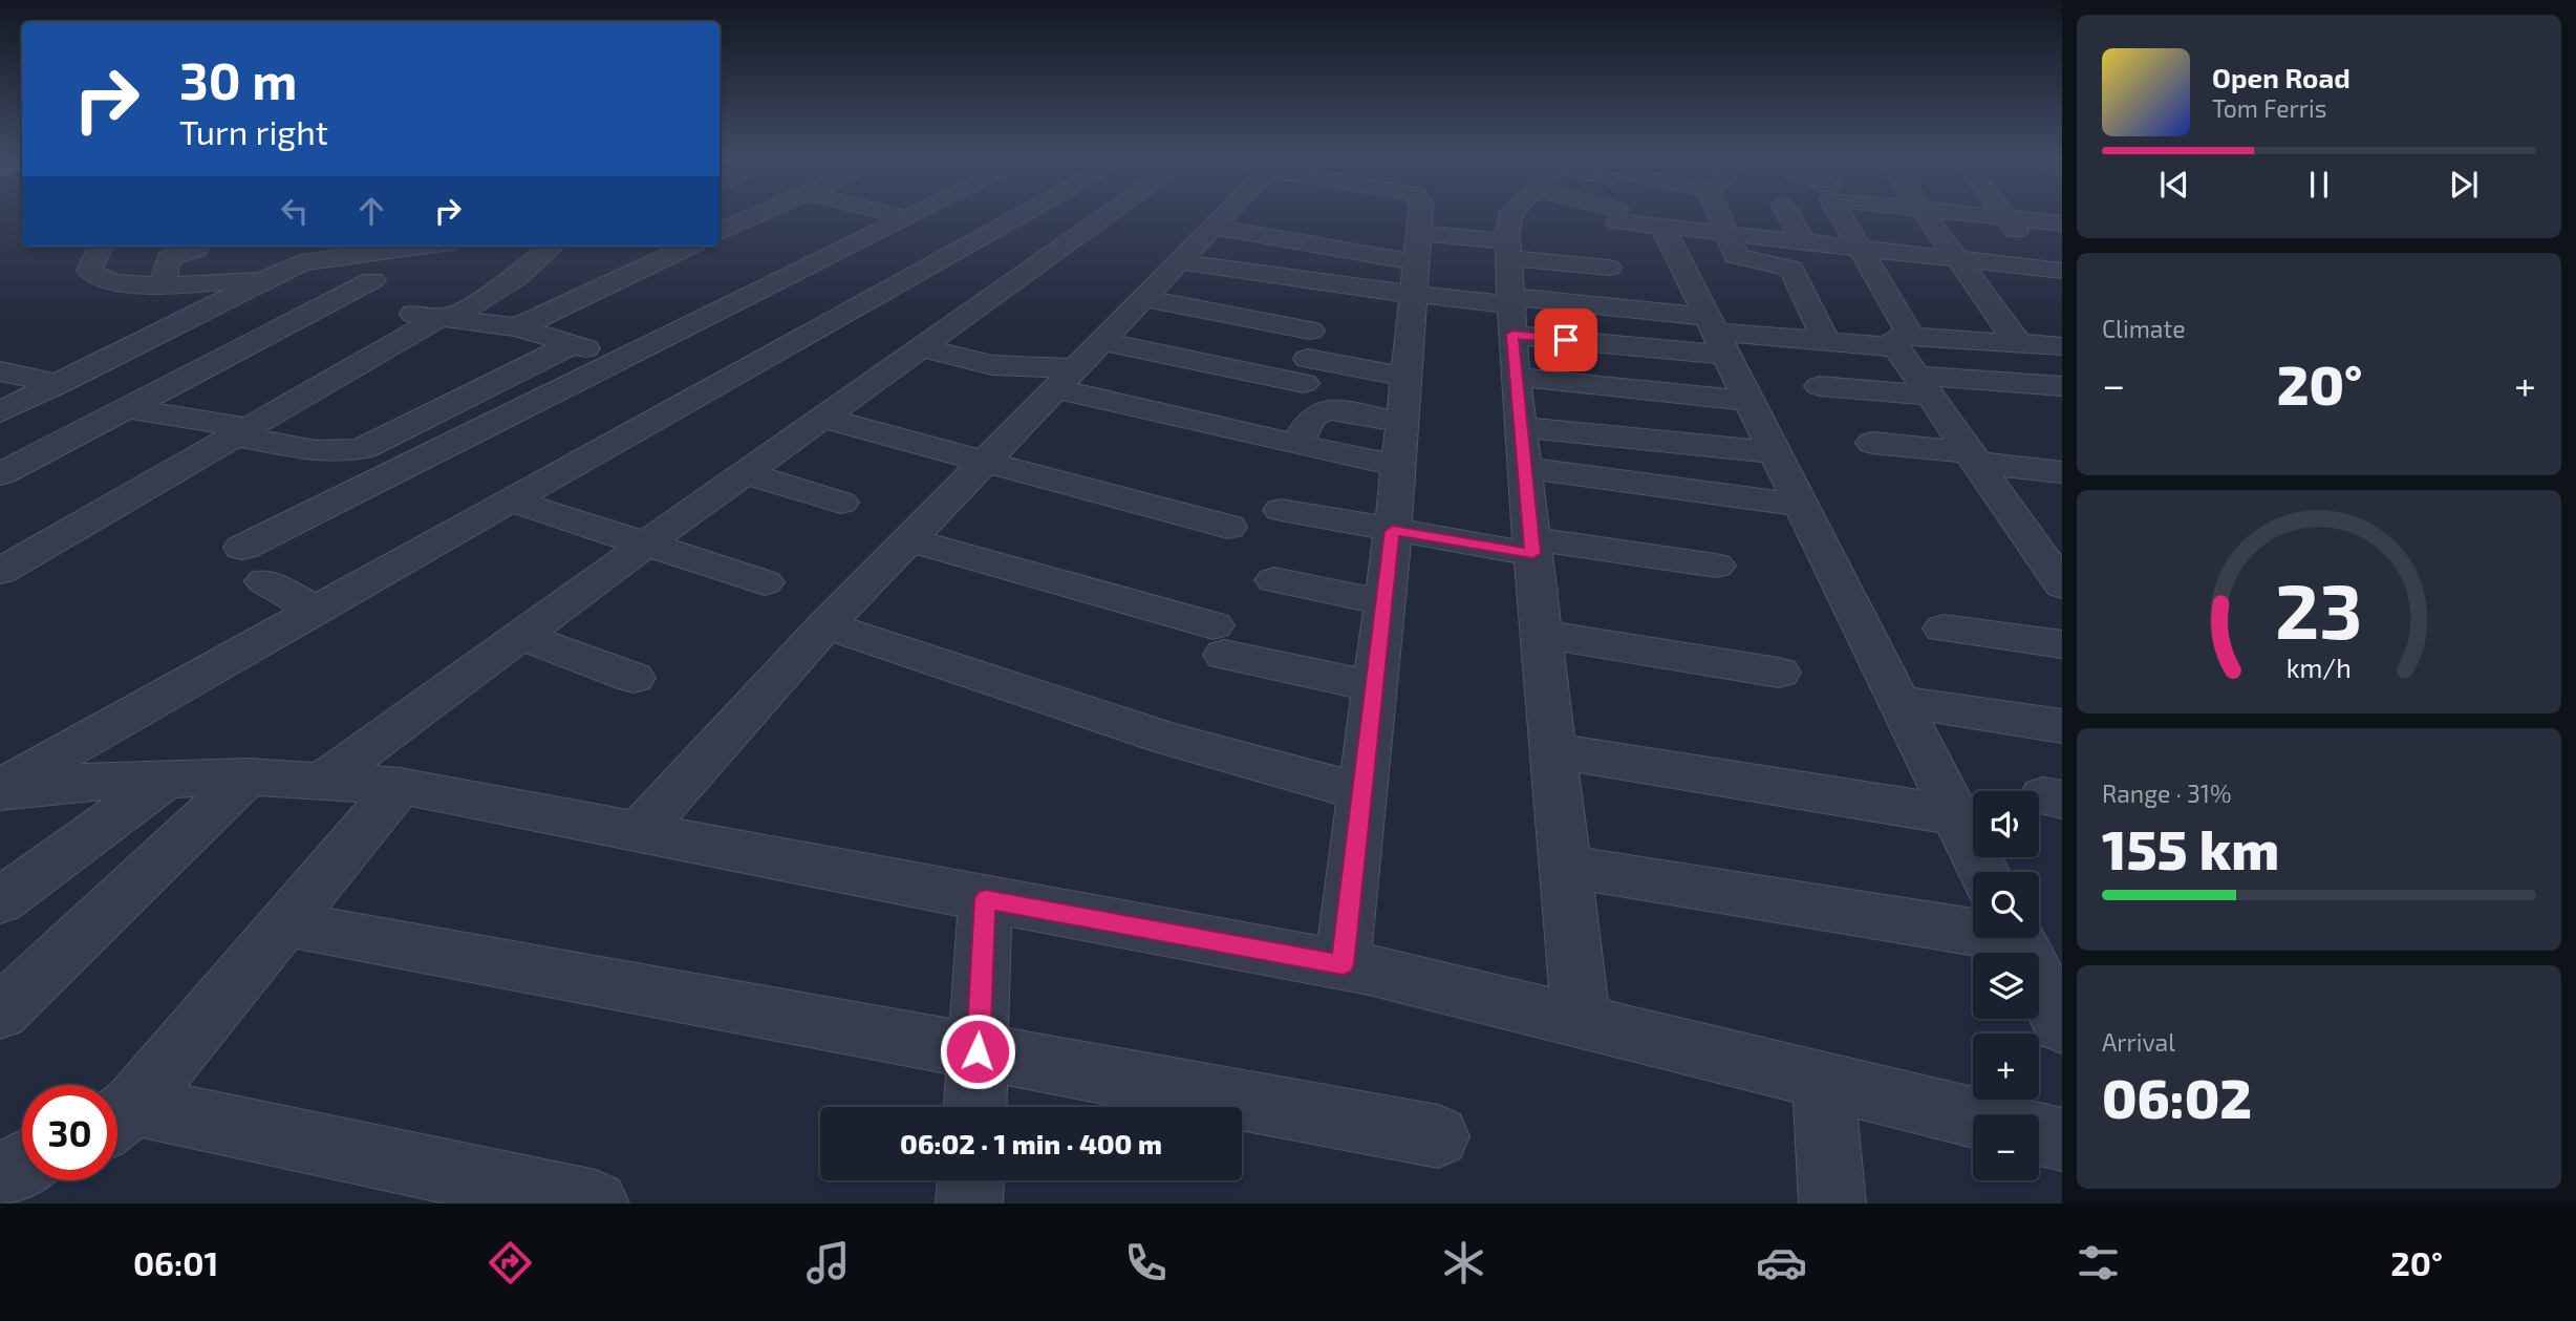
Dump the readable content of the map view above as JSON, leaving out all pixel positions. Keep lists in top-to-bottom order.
{
  "page": {
    "turn": ["30 m", "Turn right"],
    "song": ["Open Road", "Tom Ferris"],
    "tile": [
      "Climate",
      ["Range · 31%", "155 km"],
      ["Arrival", "06:02"]
    ],
    "heat": ["−", "20°", "+"],
    "map_buttons": ["+", "−"],
    "limit": "30",
    "trip": "06:02 · 1 min · 400 m",
    "tabs": ["06:01", "20°"],
    "gauge": ["23", "km/h"]
  }
}
